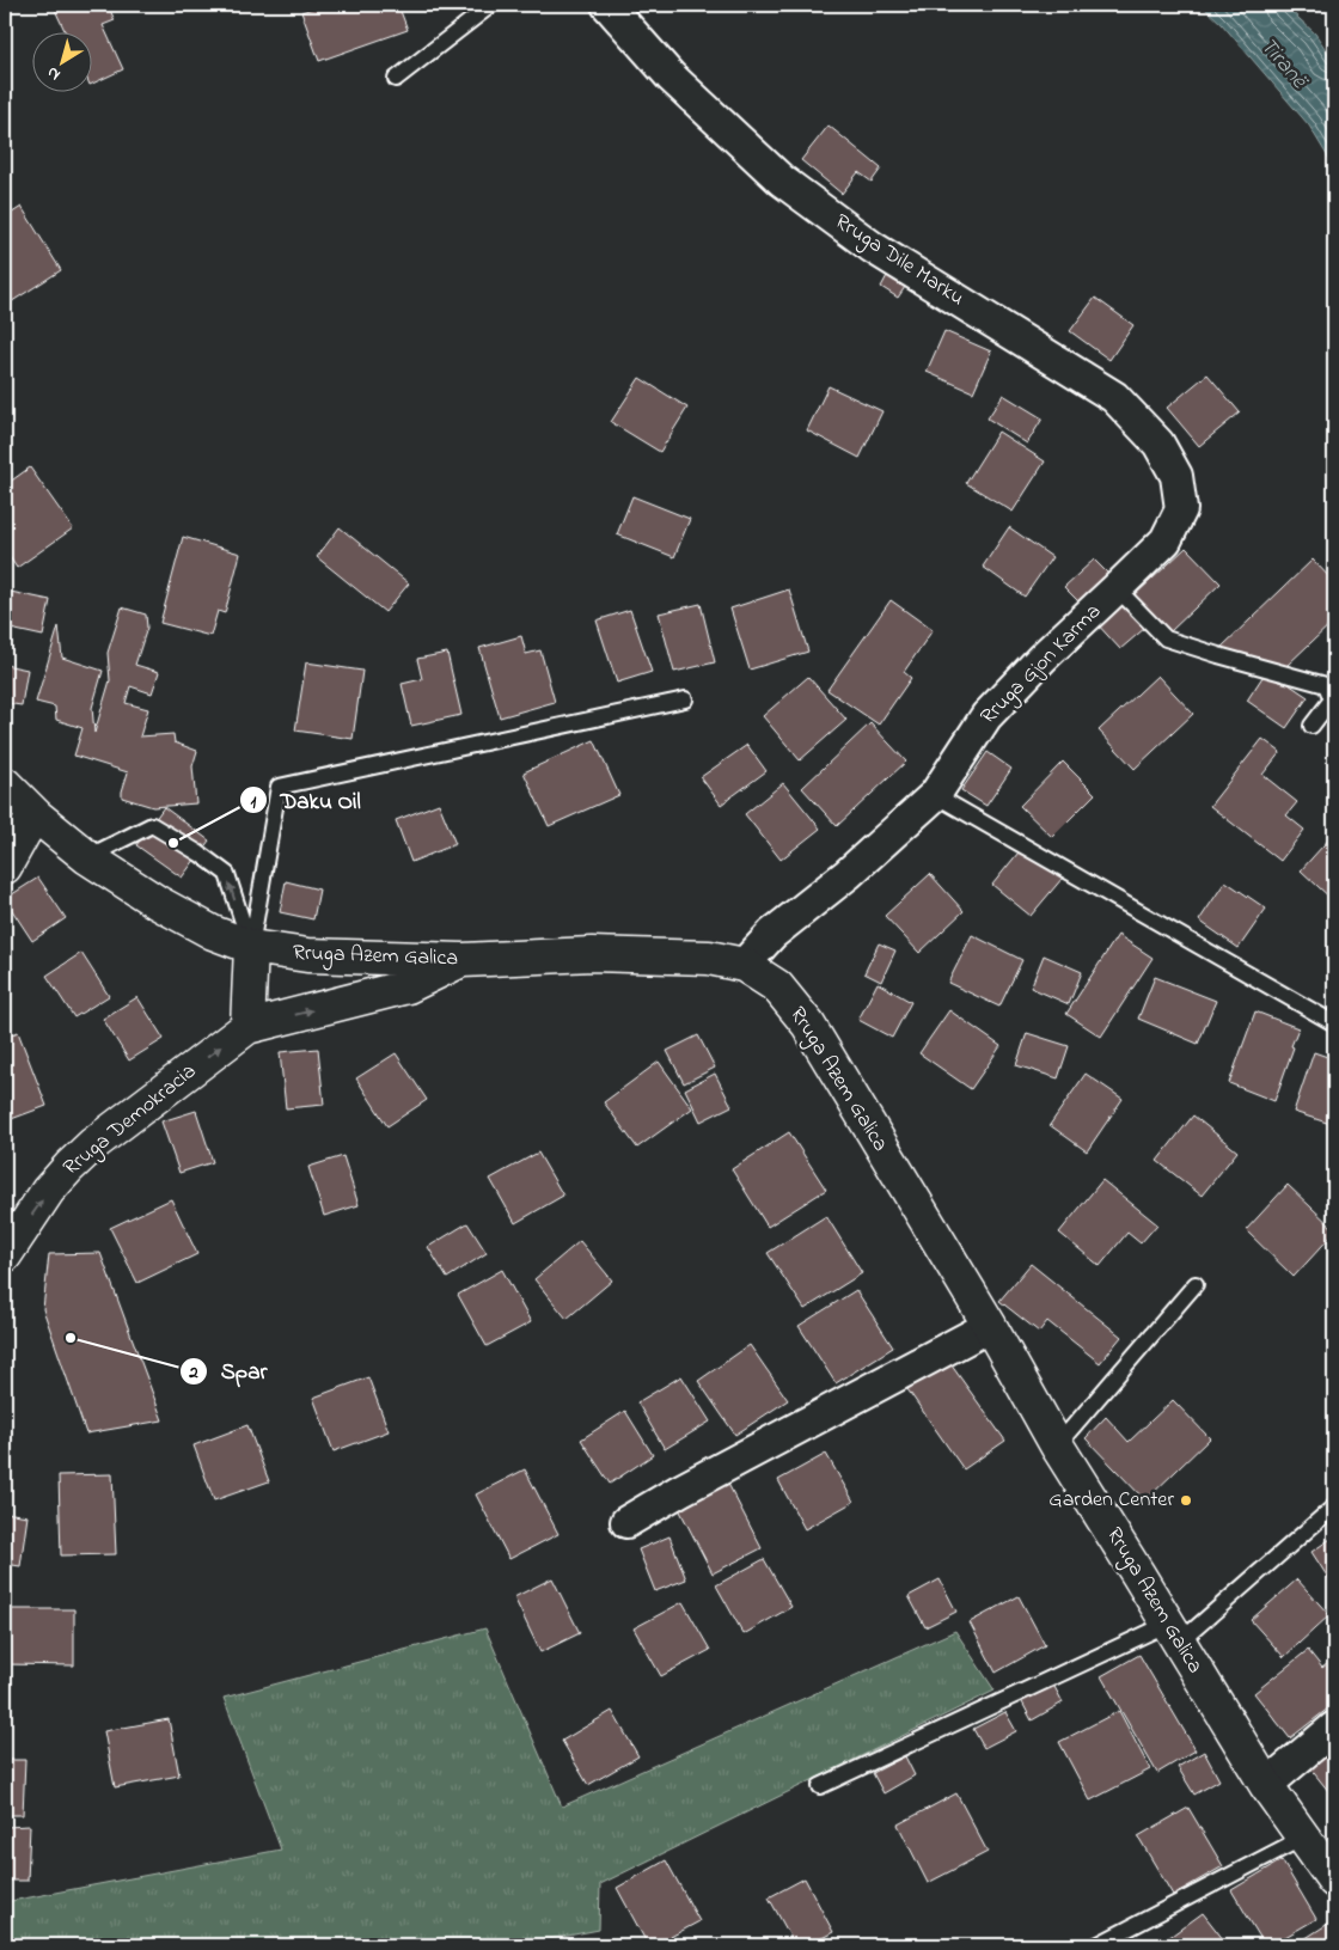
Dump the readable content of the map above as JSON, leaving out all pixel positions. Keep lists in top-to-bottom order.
{
  "streets": {
    "main road": ["Rruga Azem Galica", "Rruga Demokracia"],
    "street": ["Rruga Dile Marku", "Rruga Gjon Karma"]
  },
  "crossings": [
    ["Rruga Dile Marku", "Rruga Gjon Karma"],
    ["Rruga Gjon Karma", "Rruga Azem Galica"],
    ["Rruga Azem Galica", "Rruga Demokracia"]
  ],
  "one_way": ["Rruga Demokracia"],
  "water": ["Tiranë"],
  "places": ["Daku Oil", "Spar", "Garden Center"],
  "north": "bottom left"
}
